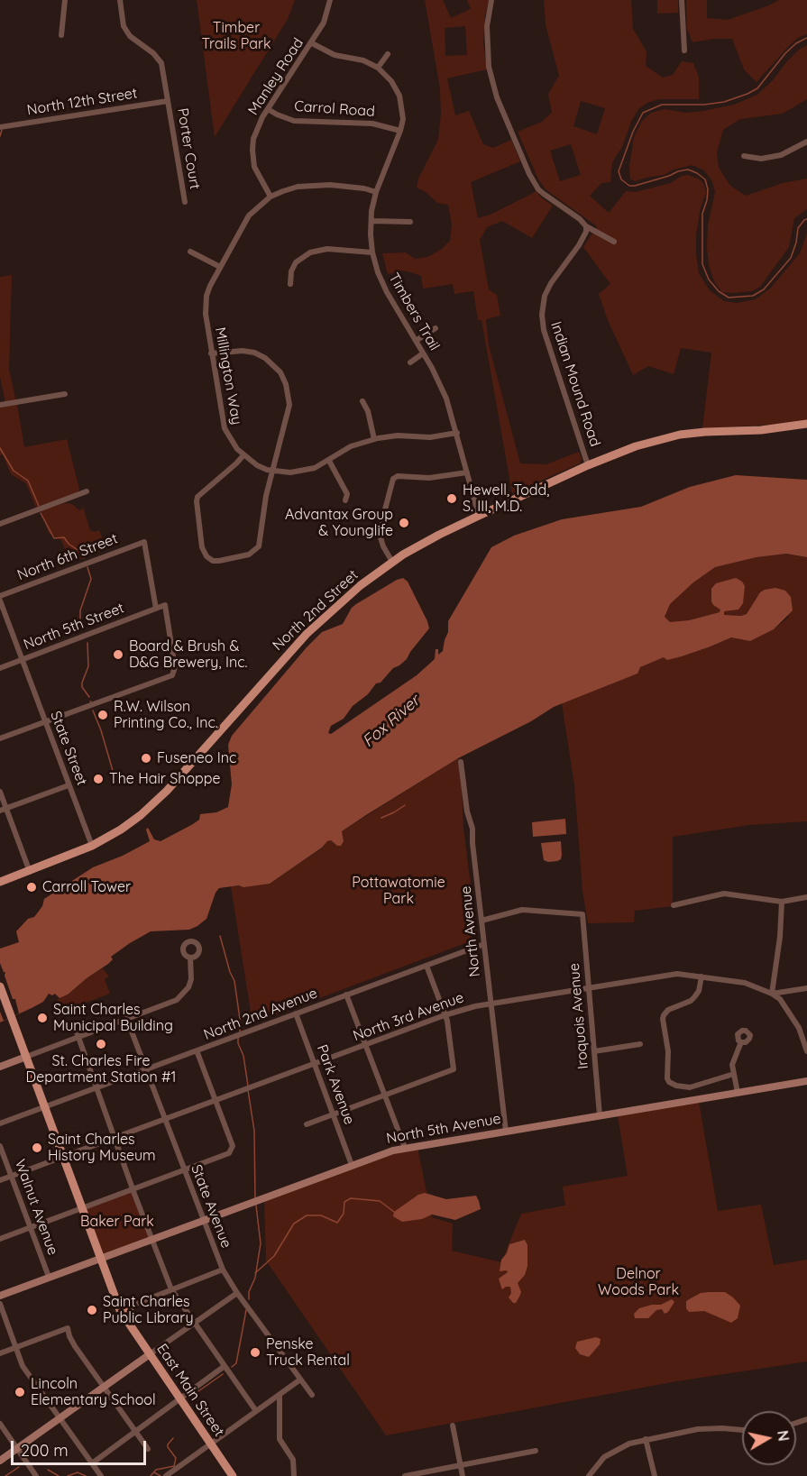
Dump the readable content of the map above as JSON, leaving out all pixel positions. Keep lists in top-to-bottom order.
{
  "streets": {
    "main road": ["North 2nd Street", "North 5th Avenue", "East Main Street"],
    "street": [
      "Manley Road",
      "North 12th Street",
      "Carrol Road",
      "Porter Court",
      "Timbers Trail",
      "Millington Way",
      "Indian Mound Road",
      "North 6th Street",
      "North 5th Street",
      "State Street",
      "North Avenue",
      "North 2nd Avenue",
      "Iroquois Avenue",
      "North 3rd Avenue",
      "Park Avenue",
      "State Avenue",
      "Walnut Avenue"
    ]
  },
  "crossings": [
    ["Manley Road", "Carrol Road"],
    ["Manley Road", "Timbers Trail"],
    ["Manley Road", "Millington Way"],
    ["North 12th Street", "Porter Court"],
    ["Carrol Road", "Timbers Trail"],
    ["Timbers Trail", "Millington Way"],
    ["Timbers Trail", "North 2nd Street"],
    ["Indian Mound Road", "North 2nd Street"],
    ["North 6th Street", "North 5th Street"],
    ["North 2nd Street", "State Street"],
    ["North 5th Street", "State Street"],
    ["North Avenue", "North 2nd Avenue"],
    ["North Avenue", "Iroquois Avenue"],
    ["North Avenue", "North 3rd Avenue"],
    ["North Avenue", "North 5th Avenue"],
    ["North 2nd Avenue", "Park Avenue"],
    ["North 2nd Avenue", "State Avenue"],
    ["North 2nd Avenue", "East Main Street"],
    ["Iroquois Avenue", "North 3rd Avenue"],
    ["Iroquois Avenue", "North 5th Avenue"],
    ["North 3rd Avenue", "Park Avenue"],
    ["North 3rd Avenue", "State Avenue"],
    ["North 3rd Avenue", "Walnut Avenue"],
    ["North 3rd Avenue", "East Main Street"],
    ["Park Avenue", "North 5th Avenue"],
    ["North 5th Avenue", "State Avenue"],
    ["North 5th Avenue", "Walnut Avenue"],
    ["North 5th Avenue", "East Main Street"]
  ],
  "water": ["Fox River"],
  "parks": [
    "Timber Trails Park",
    "Pottawatomie Park",
    "Baker Park",
    "Delnor Woods Park"
  ],
  "places": [
    "Hewell, Todd, S. III, M.D.",
    "Advantax Group & Younglife",
    "Board & Brush & D&G Brewery, Inc.",
    "R.W. Wilson Printing Co., Inc.",
    "Fuseneo Inc",
    "The Hair Shoppe",
    "Carroll Tower",
    "Saint Charles Municipal Building",
    "St. Charles Fire Department Station #1",
    "Saint Charles History Museum",
    "Saint Charles Public Library",
    "Penske Truck Rental",
    "Lincoln Elementary School"
  ],
  "scale_bar": "200 m",
  "north": "right"
}
